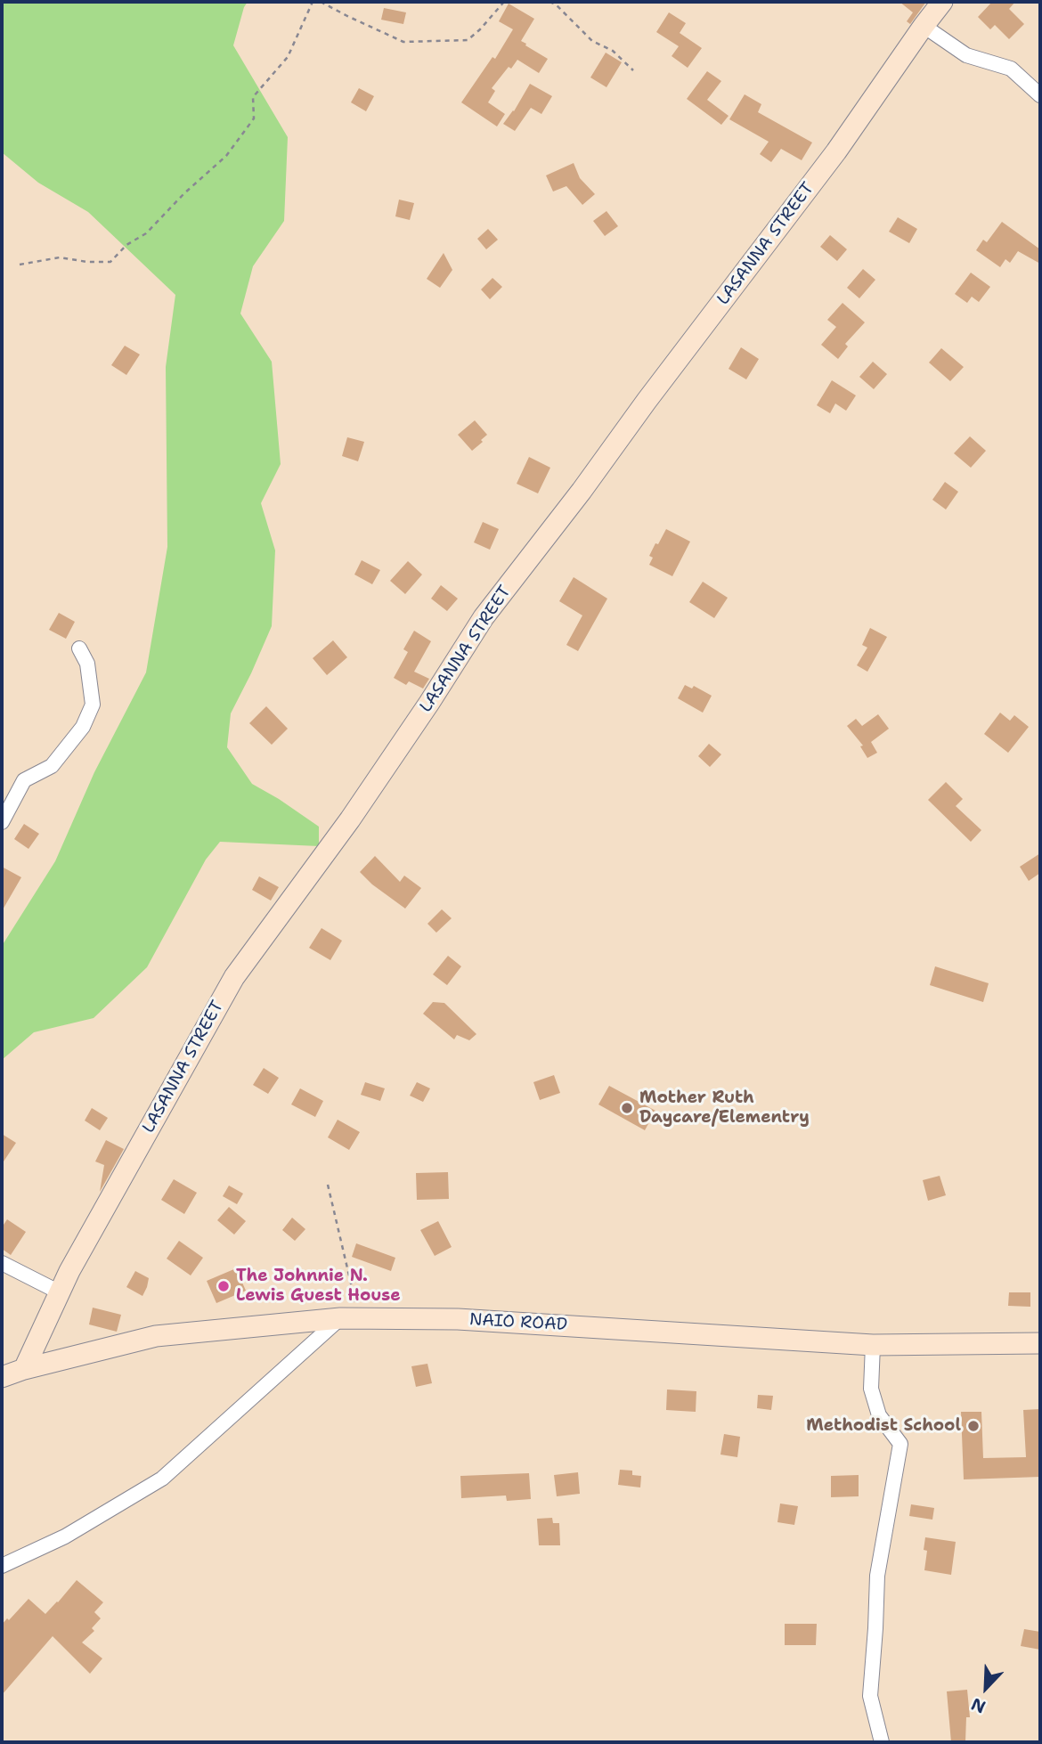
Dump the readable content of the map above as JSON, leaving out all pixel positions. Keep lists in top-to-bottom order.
{
  "streets": {
    "street": ["LASANNA STREET", "NAIO ROAD"]
  },
  "crossings": [
    ["LASANNA STREET", "NAIO ROAD"]
  ],
  "places": ["Mother Ruth Daycare/Elementry", "The Johnnie N. Lewis Guest House", "Methodist School"],
  "north": "bottom left"
}
